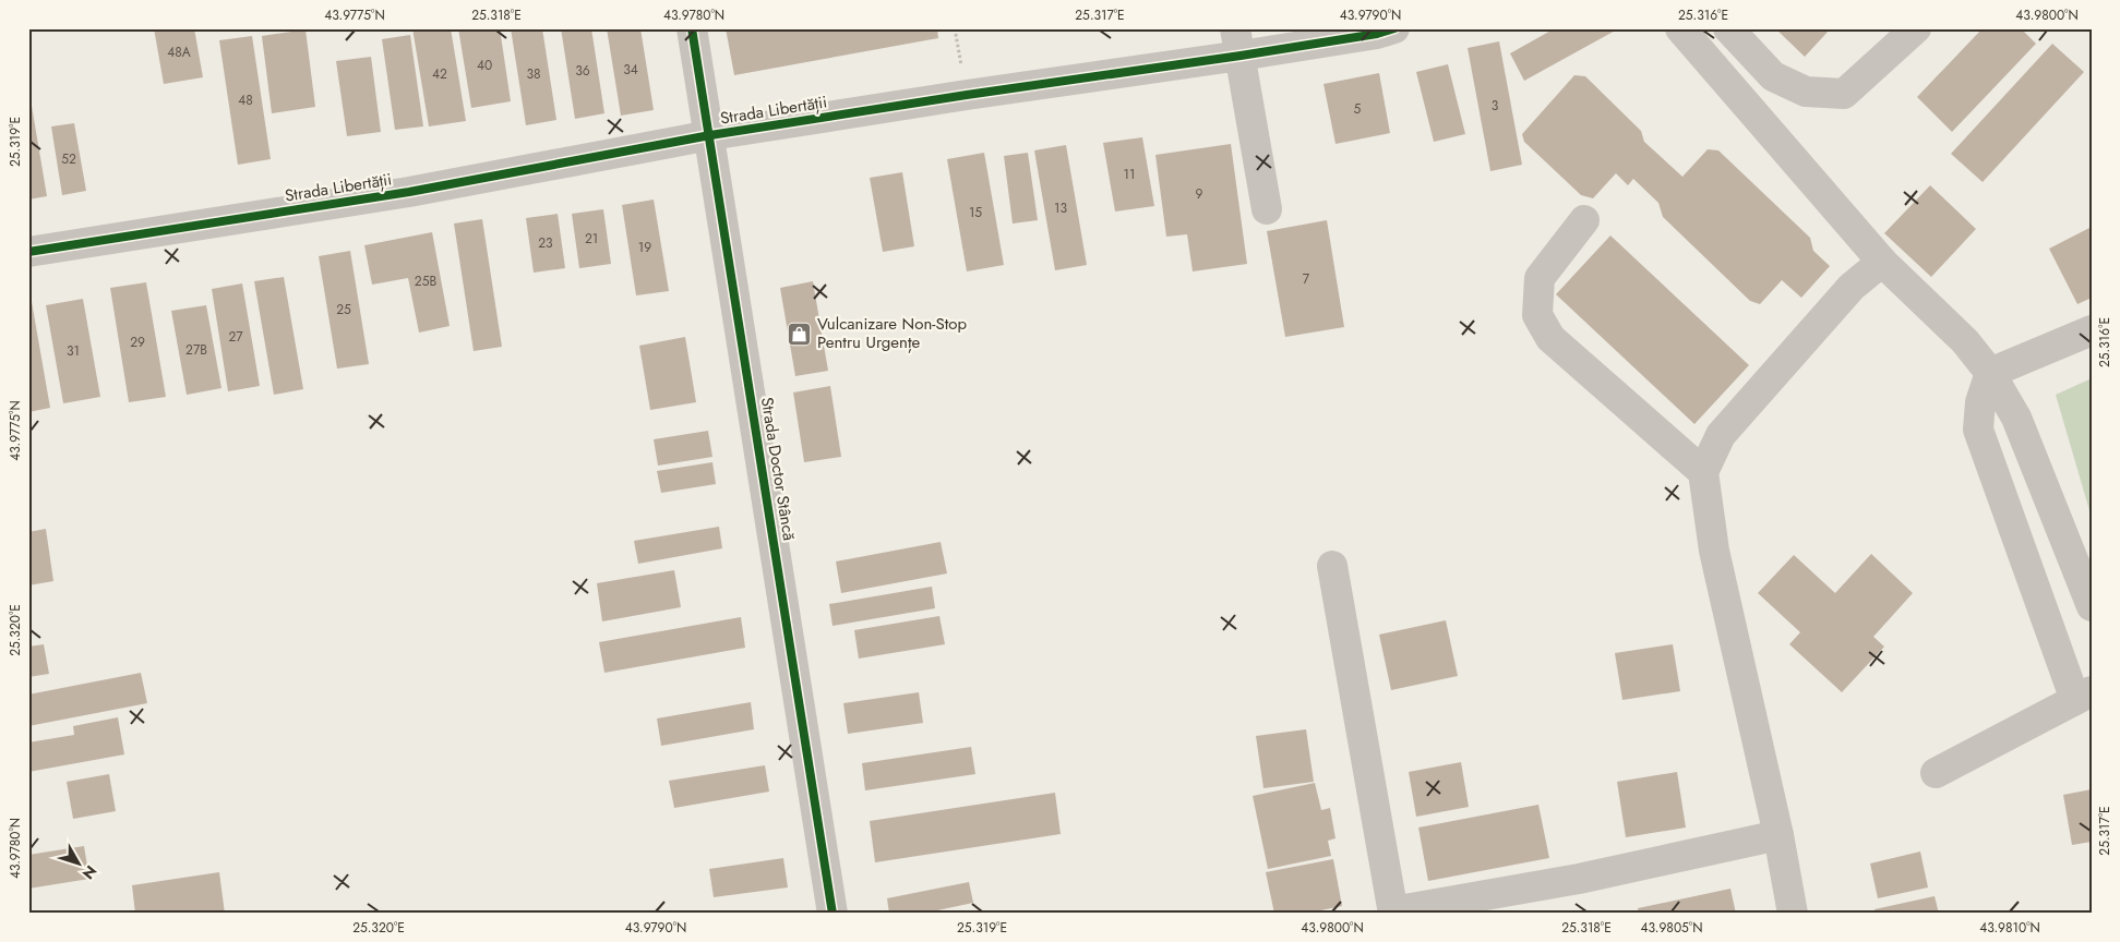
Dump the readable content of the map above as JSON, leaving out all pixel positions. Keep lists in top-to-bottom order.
{
  "streets": {
    "street": ["Strada Libertății", "Strada Doctor Stâncă"]
  },
  "crossings": [
    ["Strada Libertății", "Strada Doctor Stâncă"]
  ],
  "places": {
    "shop": ["Vulcanizare Non-Stop Pentru Urgențe"]
  },
  "house_numbers": [
    "48A",
    "40",
    "34",
    "36",
    "42",
    "38",
    "48",
    "3",
    "5",
    "52",
    "11",
    "9",
    "13",
    "15",
    "21",
    "23",
    "19",
    "7",
    "25B",
    "25",
    "27",
    "29",
    "27B",
    "31"
  ],
  "north": "bottom right",
  "coordinates": [
    "43.9775°N",
    "25.318°E",
    "43.9780°N",
    "25.317°E",
    "43.9790°N",
    "25.316°E",
    "43.9800°N",
    "25.319°E",
    "25.320°E",
    "43.9805°N",
    "43.9810°N"
  ]
}
